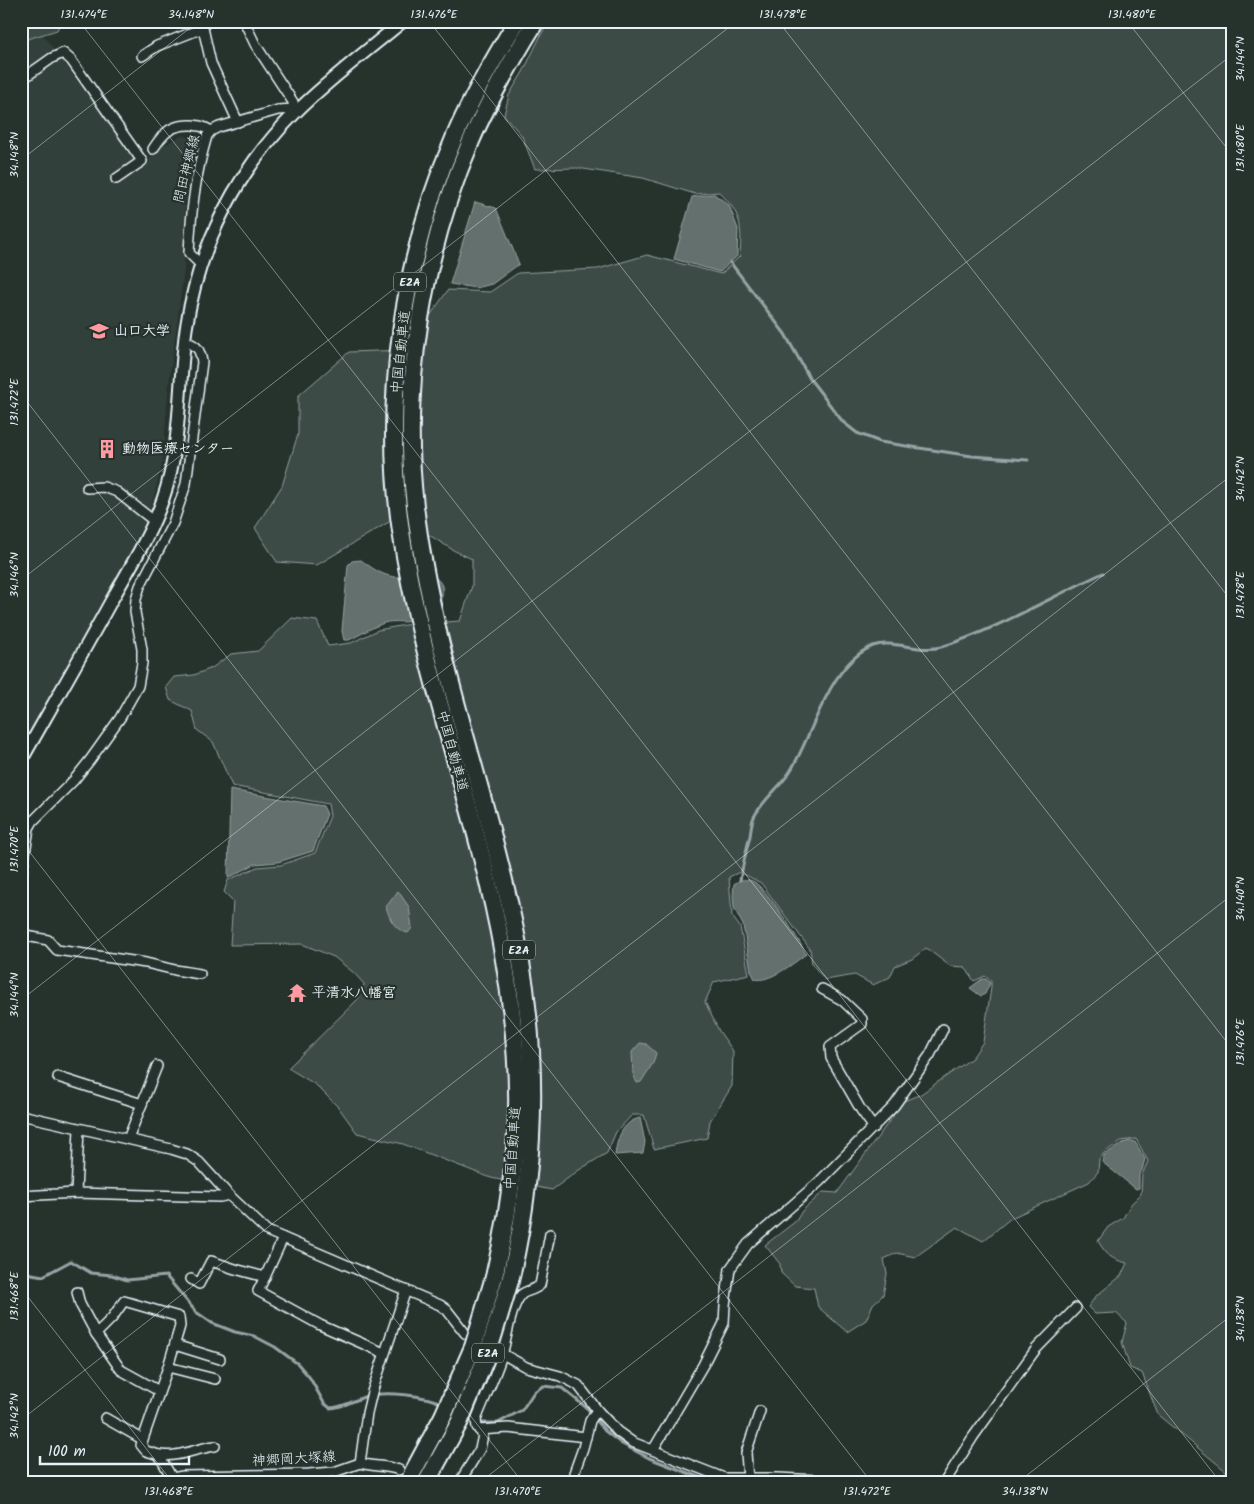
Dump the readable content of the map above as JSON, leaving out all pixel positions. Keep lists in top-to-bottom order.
{
  "streets": {
    "highway": ["E2A", "中国自動車道"],
    "street": ["問田神郷線", "神郷岡大塚線"]
  },
  "places": {
    "school or university": ["山口大学"],
    "building": ["動物医療センター"],
    "temple": ["平清水八幡宮"]
  },
  "scale_bar": "100 m",
  "coordinates": [
    "131.474°E",
    "34.148°N",
    "131.476°E",
    "131.478°E",
    "131.480°E",
    "34.144°N",
    "131.472°E",
    "34.142°N",
    "34.146°N",
    "131.470°E",
    "34.140°N",
    "131.468°E",
    "34.138°N"
  ]
}
